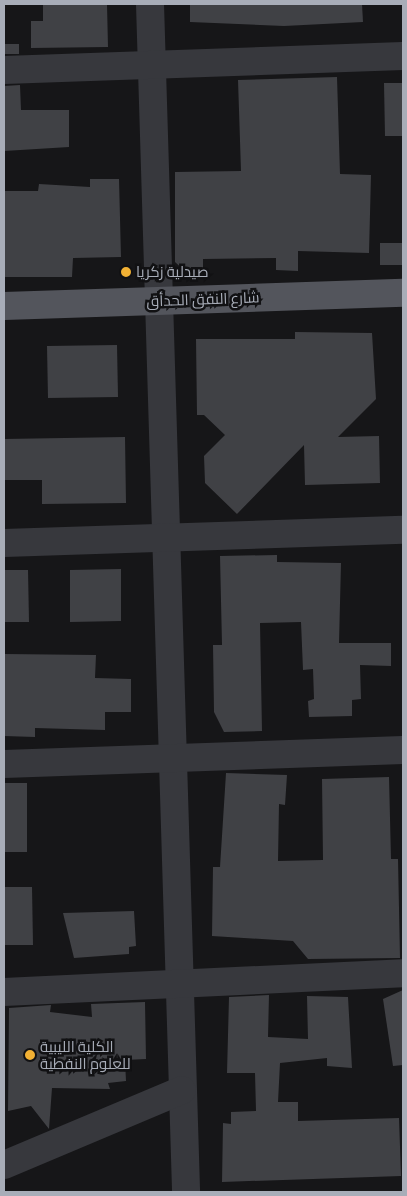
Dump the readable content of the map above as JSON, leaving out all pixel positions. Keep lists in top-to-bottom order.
{
  "streets": {
    "main road": ["شارع النفق الحدأق"]
  },
  "places": ["صيدلية زكريا", "الكلية الليبية للعلوم النفطية"]
}
